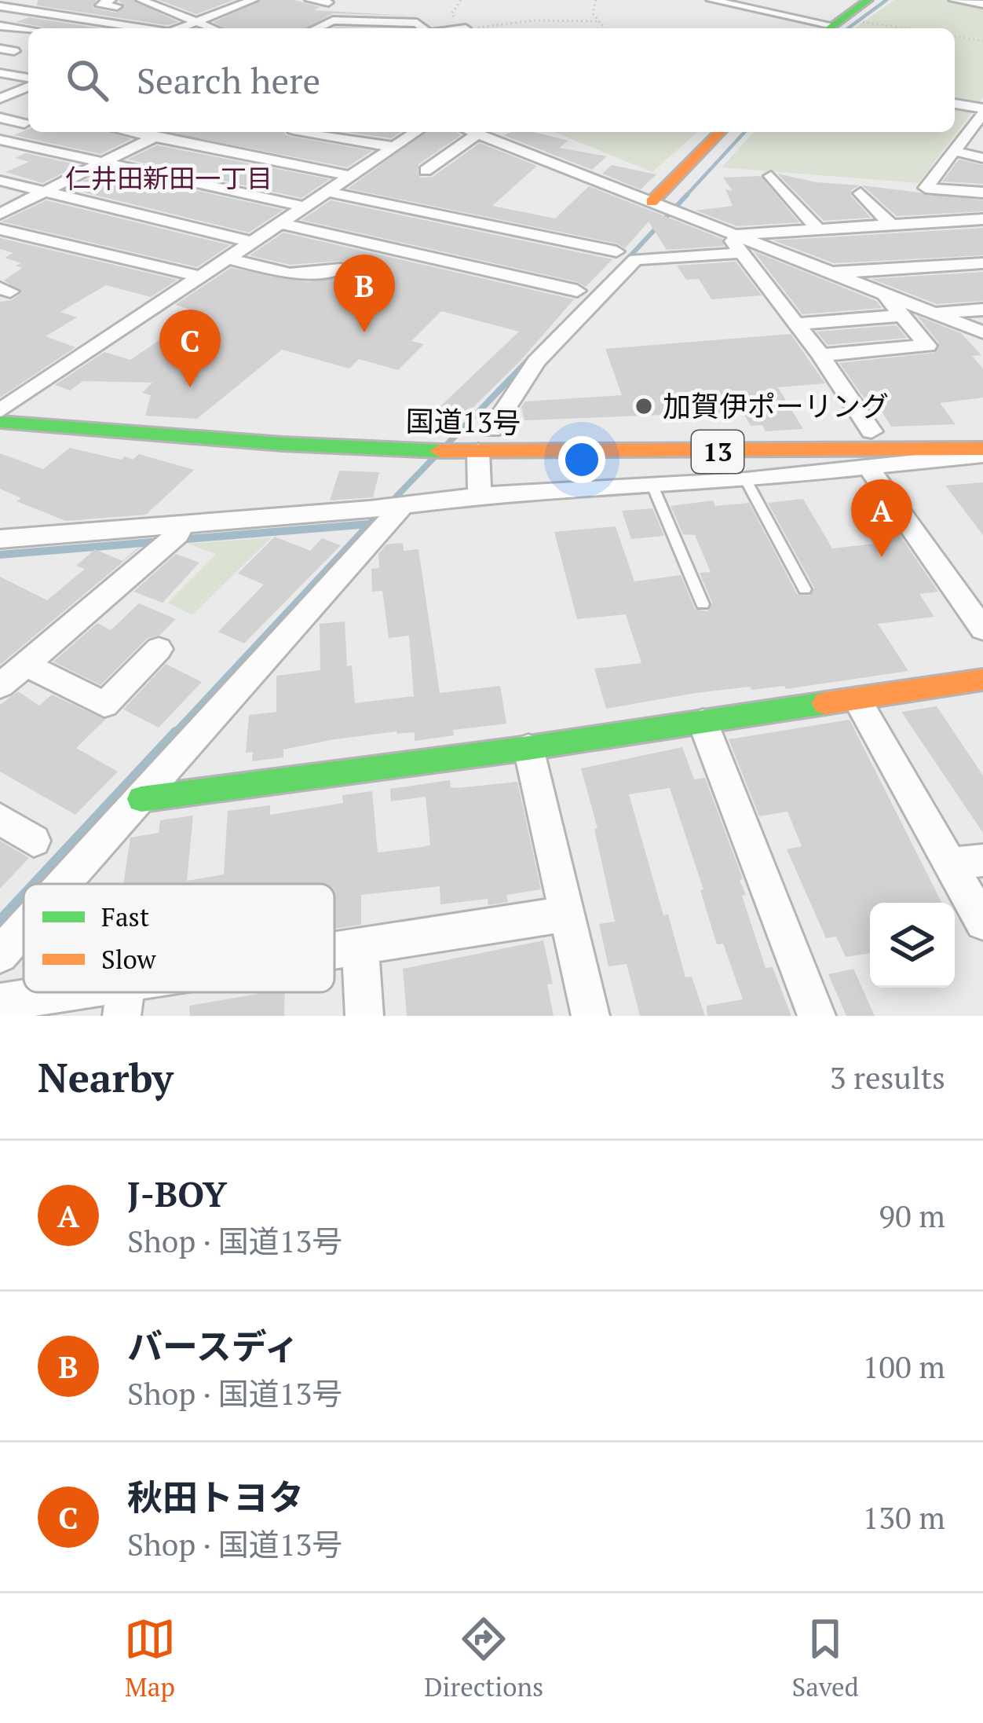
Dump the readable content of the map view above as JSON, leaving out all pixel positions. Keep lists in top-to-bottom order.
{
  "streets": {
    "main road": ["国道13号", "13"]
  },
  "districts": ["仁井田新田一丁目"],
  "places": ["加賀伊ポーリング"],
  "legend": ["Fast", "Slow"],
  "page": {
    "search": "Search here",
    "pins": ["B", "C", "A"],
    "heading": ["Nearby", "3 results"],
    "list": [
      {
        "mark": "A",
        "name": "J-BOY",
        "note": "Shop · 国道13号",
        "value": "90 m"
      },
      {
        "mark": "B",
        "name": "バースディ",
        "note": "Shop · 国道13号",
        "value": "100 m"
      },
      {
        "mark": "C",
        "name": "秋田トヨタ",
        "note": "Shop · 国道13号",
        "value": "130 m"
      }
    ],
    "nav": ["Map", "Directions", "Saved"]
  }
}
